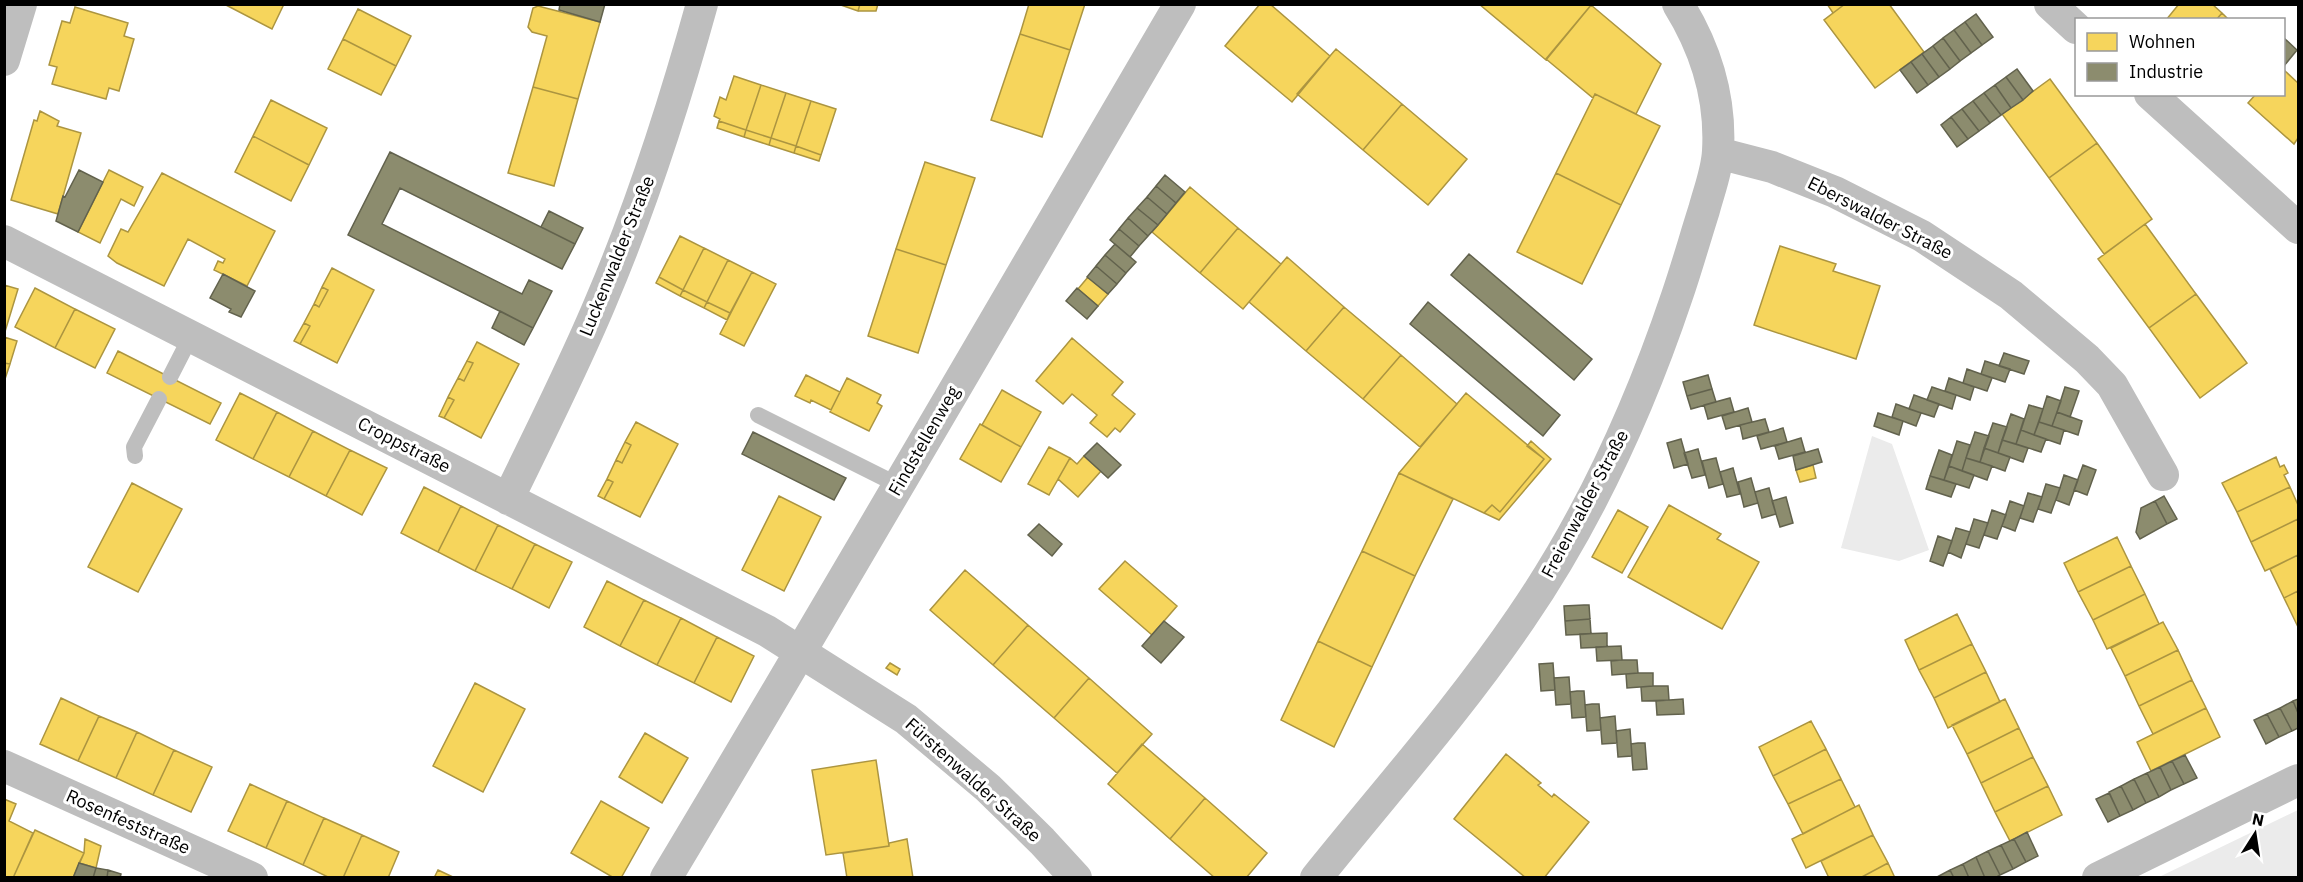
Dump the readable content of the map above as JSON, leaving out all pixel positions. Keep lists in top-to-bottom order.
{
  "streets": {
    "street": [
      "Eberswalder Straße",
      "Luckenwalder Straße",
      "Findstellenweg",
      "Croppstraße",
      "Freienwalder Straße",
      "Fürstenwalder Straße",
      "Rosenfeststraße"
    ]
  },
  "crossings": [
    ["Eberswalder Straße", "Freienwalder Straße"],
    ["Luckenwalder Straße", "Croppstraße"],
    ["Findstellenweg", "Croppstraße"],
    ["Findstellenweg", "Fürstenwalder Straße"],
    ["Croppstraße", "Fürstenwalder Straße"]
  ],
  "legend": ["Wohnen", "Industrie"],
  "north": "top"
}
